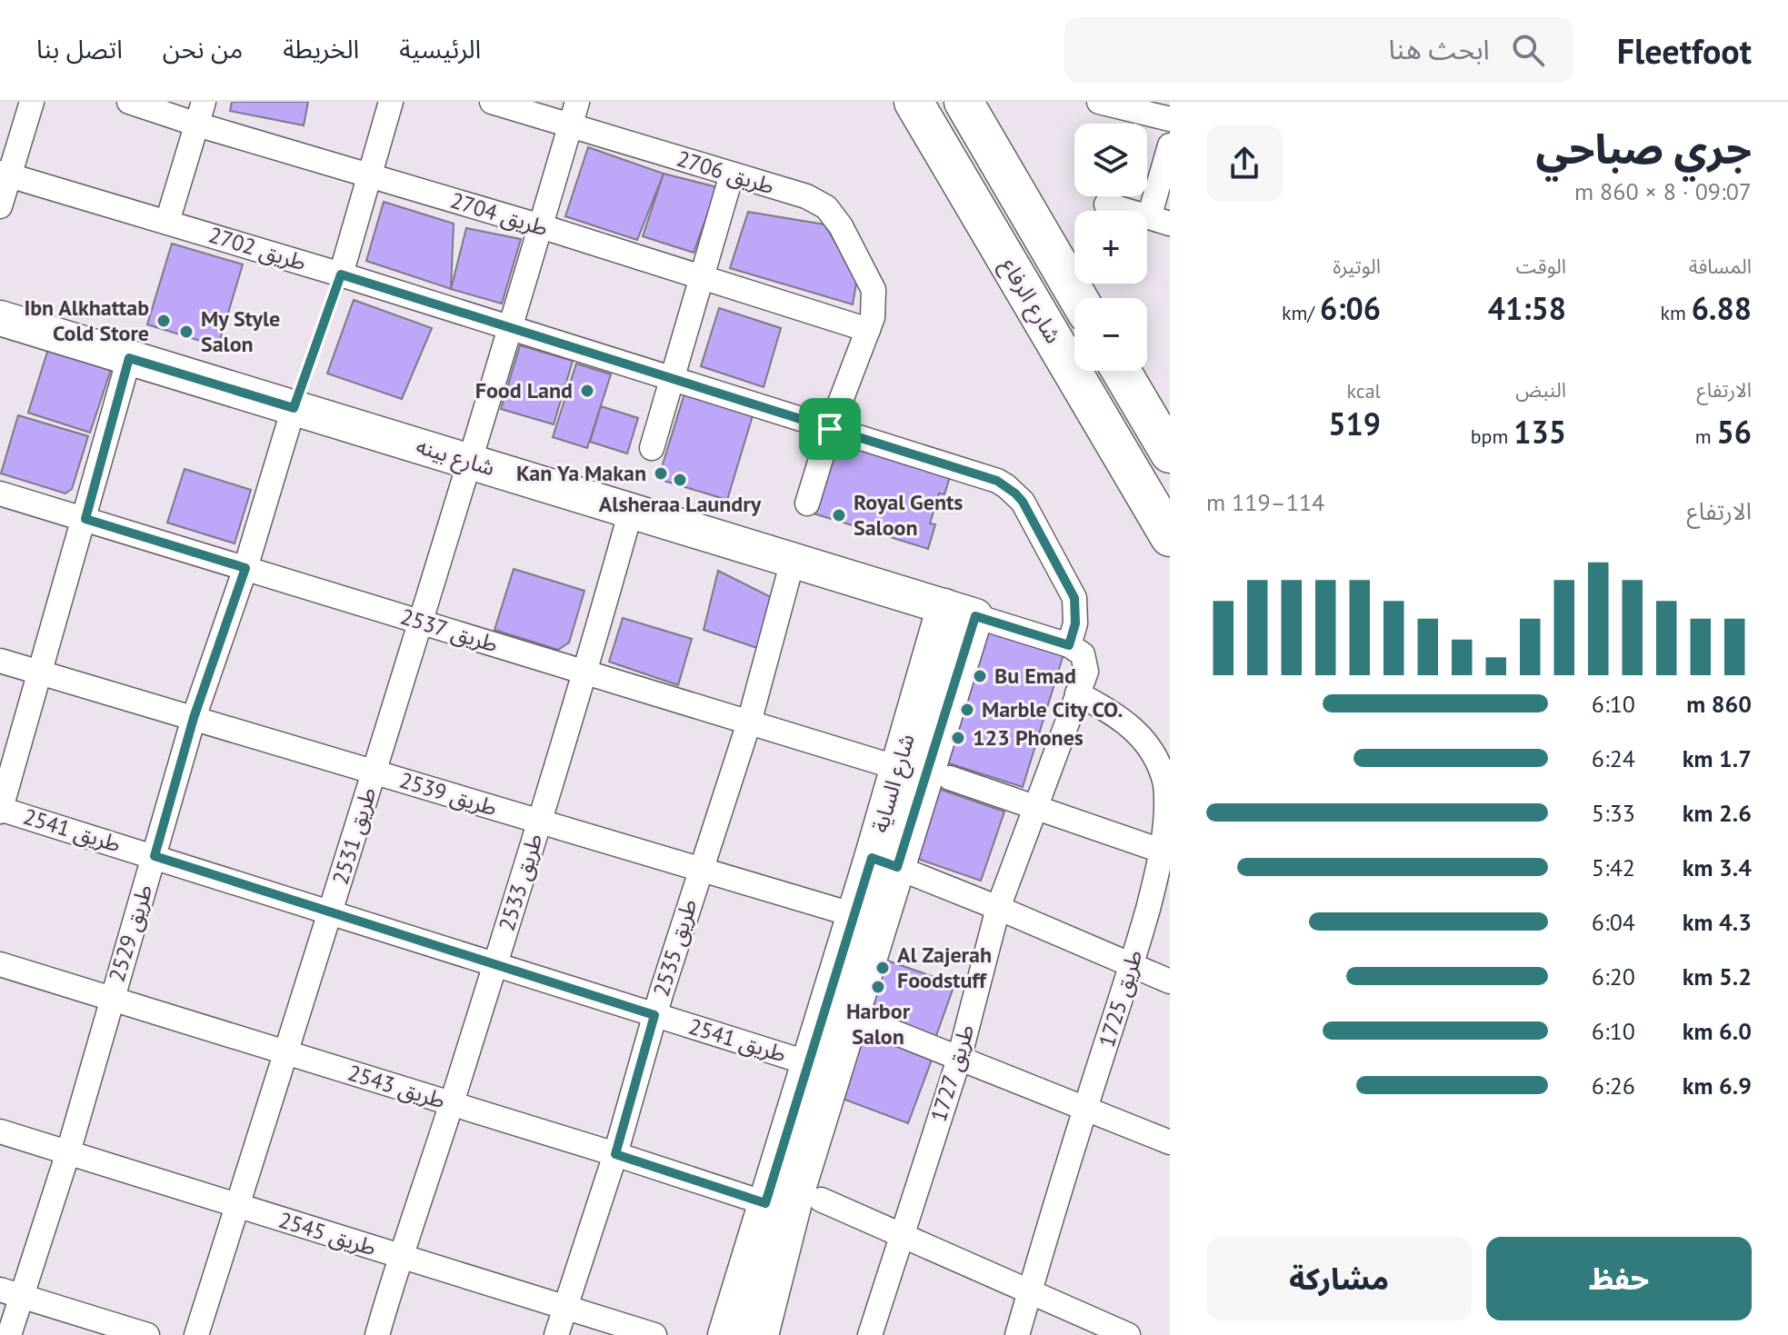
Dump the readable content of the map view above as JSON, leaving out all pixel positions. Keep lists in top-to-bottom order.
{
  "streets": {
    "main road": ["شارع الرفاع"],
    "street": [
      "طريق 2706",
      "طريق 2704",
      "طريق 2702",
      "شارع بينه",
      "طريق 2537",
      "شارع الساية",
      "طريق 2539",
      "طريق 2541",
      "طريق 2531",
      "طريق 2533",
      "طريق 2529",
      "طريق 2535",
      "طريق 1725",
      "طريق 1727",
      "طريق 2543",
      "طريق 2545"
    ]
  },
  "crossings": [
    ["طريق 2706", "طريق 2704"],
    ["طريق 2706", "طريق 2702"],
    ["طريق 2706", "طريق 2531"],
    ["طريق 2704", "طريق 2531"],
    ["طريق 2702", "شارع بينه"],
    ["طريق 2702", "طريق 2531"],
    ["طريق 2702", "طريق 1727"],
    ["شارع بينه", "شارع الساية"],
    ["شارع بينه", "طريق 2531"],
    ["شارع بينه", "طريق 2533"],
    ["شارع بينه", "طريق 2529"],
    ["شارع بينه", "طريق 2535"],
    ["شارع بينه", "طريق 1727"],
    ["طريق 2537", "شارع الساية"],
    ["طريق 2537", "طريق 2531"],
    ["طريق 2537", "طريق 2533"],
    ["طريق 2537", "طريق 2529"],
    ["طريق 2537", "طريق 2535"],
    ["شارع الساية", "طريق 2539"],
    ["شارع الساية", "طريق 2541"],
    ["شارع الساية", "طريق 2543"],
    ["طريق 2539", "طريق 2531"],
    ["طريق 2539", "طريق 2533"],
    ["طريق 2539", "طريق 2529"],
    ["طريق 2539", "طريق 2535"],
    ["طريق 2541", "طريق 2531"],
    ["طريق 2541", "طريق 2533"],
    ["طريق 2541", "طريق 2529"],
    ["طريق 2541", "طريق 2535"],
    ["طريق 2531", "طريق 2543"],
    ["طريق 2531", "طريق 2545"],
    ["طريق 2533", "طريق 2543"],
    ["طريق 2533", "طريق 2545"],
    ["طريق 2529", "طريق 2543"],
    ["طريق 2529", "طريق 2545"],
    ["طريق 2535", "طريق 2543"],
    ["طريق 2535", "طريق 2545"],
    ["طريق 1725", "طريق 1727"],
    ["طريق 1725", "طريق 2543"],
    ["طريق 1727", "طريق 2543"]
  ],
  "places": [
    "Ibn Alkhattab Cold Store",
    "My Style Salon",
    "Food Land",
    "Kan Ya Makan",
    "Alsheraa Laundry",
    "Royal Gents Saloon",
    "Bu Emad",
    "Marble City CO.",
    "123 Phones",
    "Al Zajerah Foodstuff",
    "Harbor Salon"
  ],
  "page": {
    "header": "Fleetfoot",
    "search": "ابحث هنا",
    "nav": [
      "الرئيسية",
      "الخريطة",
      "من نحن",
      "اتصل بنا"
    ],
    "heading": ["جري صباحي", "09:07 · 8 × 860 m"],
    "map_buttons": ["+", "−"],
    "stats": [
      ["المسافة", "6.88 km"],
      ["الوقت", "41:58"],
      ["الوتيرة", "6:06 /km"],
      ["الارتفاع", "56 m"],
      ["النبض", "135 bpm"],
      ["kcal", "519"]
    ],
    "chart": ["الارتفاع", "114–119 m"],
    "list": [
      {
        "name": "860 m",
        "note": "6:10"
      },
      {
        "name": "1.7 km",
        "note": "6:24"
      },
      {
        "name": "2.6 km",
        "note": "5:33"
      },
      {
        "name": "3.4 km",
        "note": "5:42"
      },
      {
        "name": "4.3 km",
        "note": "6:04"
      },
      {
        "name": "5.2 km",
        "note": "6:20"
      },
      {
        "name": "6.0 km",
        "note": "6:10"
      },
      {
        "name": "6.9 km",
        "note": "6:26"
      }
    ],
    "buttons": ["حفظ", "مشاركة"]
  }
}
